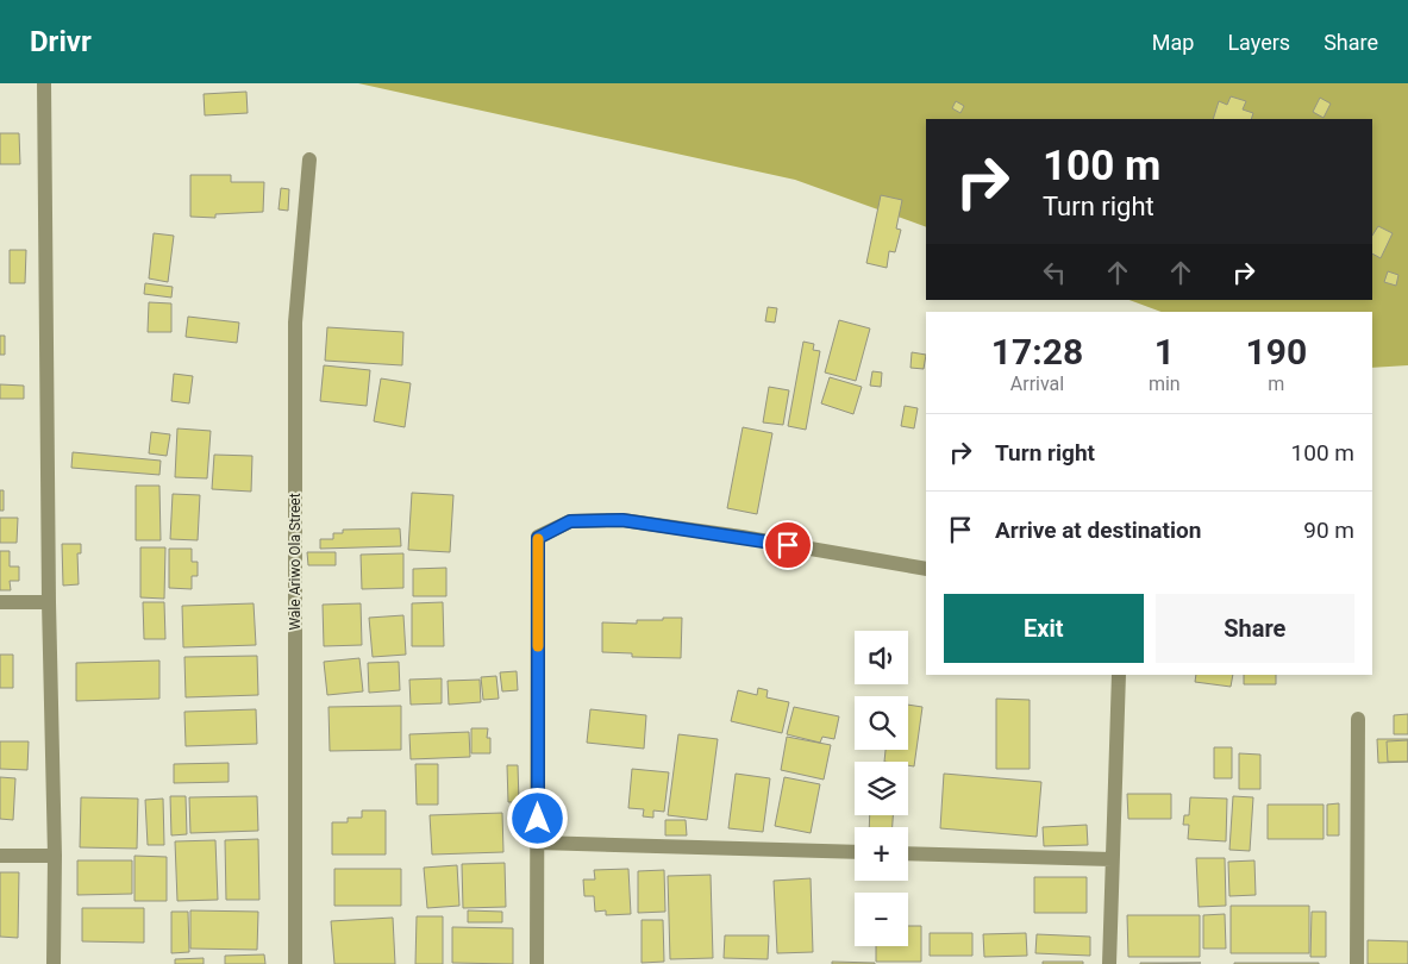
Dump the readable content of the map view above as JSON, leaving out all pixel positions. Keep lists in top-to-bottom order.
{
  "streets": {
    "street": ["Wale Ariwo Ola Street"]
  },
  "page": {
    "header": "Drivr",
    "nav": ["Map", "Layers", "Share"],
    "turn": ["100 m", "Turn right"],
    "eta": [
      "17:28",
      "Arrival",
      "1",
      "min",
      "190",
      "m"
    ],
    "list": [
      {
        "name": "Turn right",
        "value": "100 m"
      },
      {
        "name": "Arrive at destination",
        "value": "90 m"
      }
    ],
    "buttons": ["Exit", "Share"],
    "map_buttons": ["+", "−"]
  }
}
